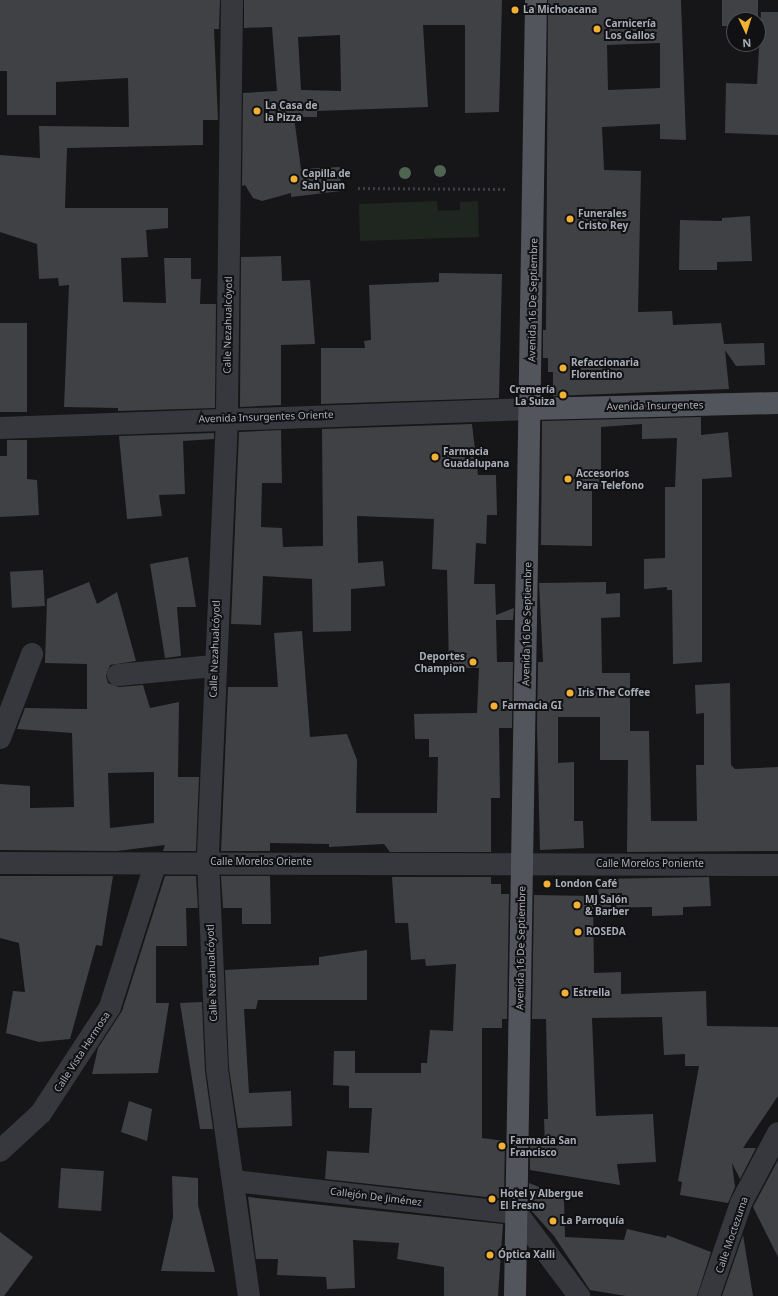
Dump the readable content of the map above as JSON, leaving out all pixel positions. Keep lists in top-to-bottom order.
{
  "streets": {
    "main road": ["Avenida 16 De Septiembre", "Avenida Insurgentes"],
    "street": [
      "Calle Nezahualcóyotl",
      "Avenida Insurgentes Oriente",
      "Calle Morelos Oriente",
      "Calle Morelos Poniente",
      "Calle Vista Hermosa",
      "Callejón De Jiménez",
      "Calle Moctezuma"
    ]
  },
  "crossings": [
    ["Avenida 16 De Septiembre", "Avenida Insurgentes"],
    ["Avenida 16 De Septiembre", "Avenida Insurgentes Oriente"],
    ["Avenida 16 De Septiembre", "Calle Morelos Oriente"],
    ["Avenida 16 De Septiembre", "Calle Morelos Poniente"],
    ["Avenida 16 De Septiembre", "Callejón De Jiménez"],
    ["Calle Nezahualcóyotl", "Avenida Insurgentes Oriente"],
    ["Calle Nezahualcóyotl", "Calle Morelos Oriente"],
    ["Calle Nezahualcóyotl", "Callejón De Jiménez"],
    ["Avenida Insurgentes", "Avenida Insurgentes Oriente"],
    ["Calle Morelos Oriente", "Calle Morelos Poniente"],
    ["Calle Morelos Oriente", "Calle Vista Hermosa"]
  ],
  "places": [
    "La Michoacana",
    "Carnicería Los Gallos",
    "La Casa de la Pizza",
    "Capilla de San Juan",
    "Funerales Cristo Rey",
    "Refaccionaria Florentino",
    "Cremería La Suiza",
    "Farmacia Guadalupana",
    "Accesorios Para Telefono",
    "Deportes Champion",
    "Iris The Coffee",
    "Farmacia GI",
    "London Café",
    "MJ Salón & Barber",
    "ROSEDA",
    "Estrella",
    "Farmacia San Francisco",
    "Hotel y Albergue El Fresno",
    "La Parroquía",
    "Óptica Xalli"
  ],
  "north": "bottom"
}
